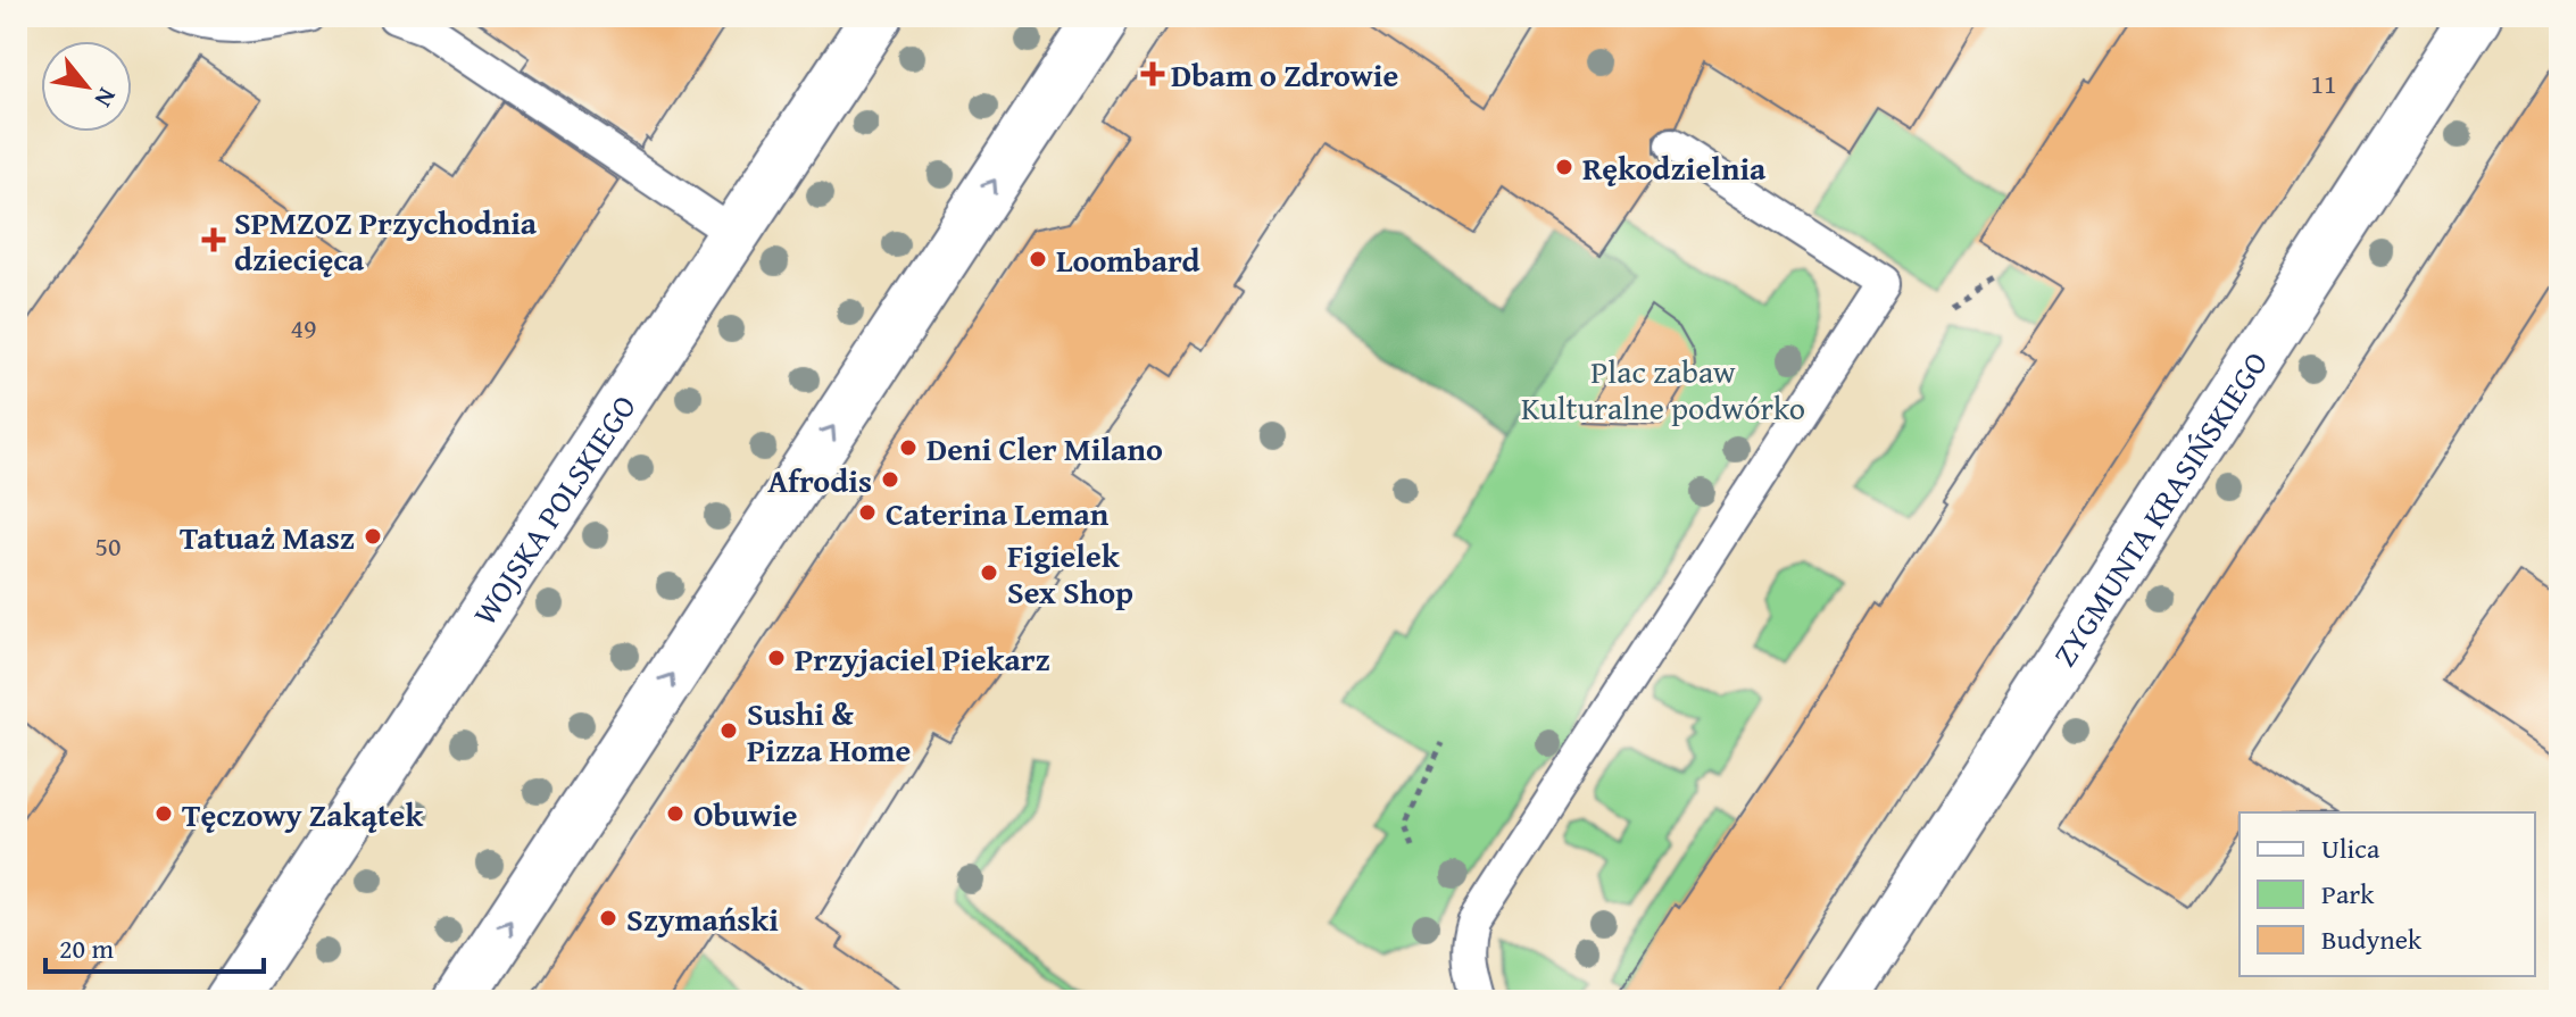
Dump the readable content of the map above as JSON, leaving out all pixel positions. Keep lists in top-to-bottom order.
{
  "streets": {
    "street": ["WOJSKA POLSKIEGO", "ZYGMUNTA KRASIŃSKIEGO"]
  },
  "parks": ["Plac zabaw Kulturalne podwórko"],
  "places": {
    "health": ["Dbam o Zdrowie", "SPMZOZ Przychodnia dziecięca"],
    "other": [
      "Rękodzielnia",
      "Loombard",
      "Deni Cler Milano",
      "Afrodis",
      "Caterina Leman",
      "Tatuaż Masz",
      "Figielek Sex Shop",
      "Przyjaciel Piekarz",
      "Sushi & Pizza Home",
      "Tęczowy Zakątek",
      "Obuwie",
      "Szymański"
    ]
  },
  "house_numbers": ["11", "49", "50"],
  "legend": ["Ulica", "Park", "Budynek"],
  "scale_bar": "20 m",
  "north": "bottom right"
}
